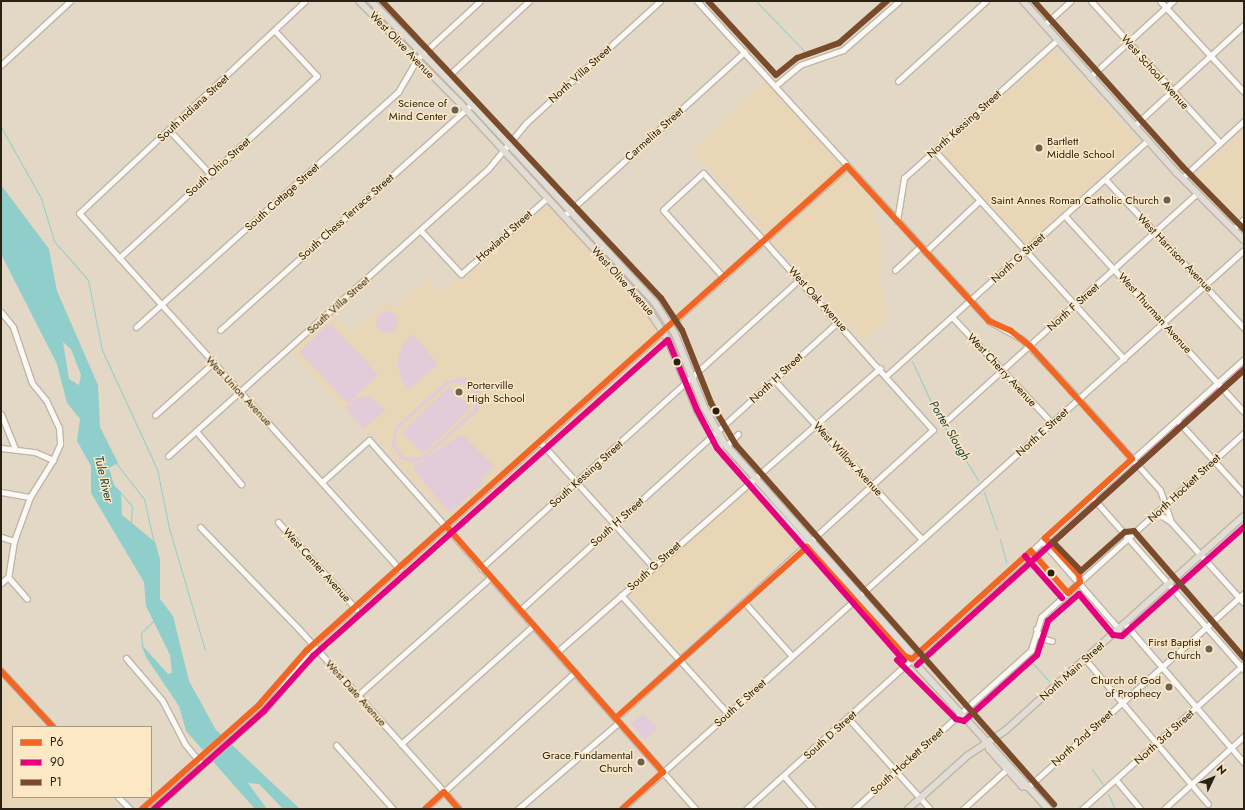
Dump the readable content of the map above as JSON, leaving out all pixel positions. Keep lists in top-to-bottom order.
{
  "streets": {
    "main road": ["West Olive Avenue", "North Main Street"],
    "street": [
      "West School Avenue",
      "North Villa Street",
      "South Indiana Street",
      "North Kessing Street",
      "Carmelita Street",
      "South Ohio Street",
      "South Cottage Street",
      "South Chess Terrace Street",
      "Howland Street",
      "West Harrison Avenue",
      "North G Street",
      "West Oak Avenue",
      "South Villa Street",
      "North F Street",
      "West Thurman Avenue",
      "West Cherry Avenue",
      "North H Street",
      "West Union Avenue",
      "North E Street",
      "West Willow Avenue",
      "South Kessing Street",
      "North Hockett Street",
      "South H Street",
      "West Center Avenue",
      "South G Street",
      "West Date Avenue",
      "South E Street",
      "South D Street",
      "North 3rd Street",
      "North 2nd Street",
      "South Hockett Street"
    ]
  },
  "crossings": [
    ["West Olive Avenue", "North Villa Street"],
    ["West Olive Avenue", "Carmelita Street"],
    ["West Olive Avenue", "South Cottage Street"],
    ["West Olive Avenue", "South Chess Terrace Street"],
    ["West Olive Avenue", "Howland Street"],
    ["West Olive Avenue", "South Villa Street"],
    ["West Olive Avenue", "North H Street"],
    ["West Olive Avenue", "North E Street"],
    ["West Olive Avenue", "South Kessing Street"],
    ["West Olive Avenue", "North Hockett Street"],
    ["West Olive Avenue", "South H Street"],
    ["West Olive Avenue", "South G Street"],
    ["West Olive Avenue", "North Main Street"],
    ["West Olive Avenue", "South E Street"],
    ["West Olive Avenue", "South D Street"],
    ["West Olive Avenue", "South Hockett Street"],
    ["North Villa Street", "South Villa Street"],
    ["South Indiana Street", "South Ohio Street"],
    ["South Indiana Street", "West Union Avenue"],
    ["South Ohio Street", "West Union Avenue"],
    ["South Cottage Street", "West Union Avenue"],
    ["Howland Street", "South Villa Street"],
    ["West Harrison Avenue", "North G Street"],
    ["West Harrison Avenue", "North F Street"],
    ["West Harrison Avenue", "North E Street"],
    ["North G Street", "West Oak Avenue"],
    ["North G Street", "West Thurman Avenue"],
    ["North G Street", "West Cherry Avenue"],
    ["West Oak Avenue", "North H Street"],
    ["West Oak Avenue", "West Willow Avenue"],
    ["South Villa Street", "West Union Avenue"],
    ["North F Street", "West Thurman Avenue"],
    ["North F Street", "West Cherry Avenue"],
    ["West Thurman Avenue", "North E Street"],
    ["West Thurman Avenue", "South D Street"],
    ["West Cherry Avenue", "North E Street"],
    ["North H Street", "West Willow Avenue"],
    ["North H Street", "South H Street"],
    ["North E Street", "West Willow Avenue"],
    ["North E Street", "South E Street"],
    ["North Hockett Street", "South Hockett Street"]
  ],
  "water": ["Porter Slough", "Tule River"],
  "places": [
    "Science of Mind Center",
    "Bartlett Middle School",
    "Saint Annes Roman Catholic Church",
    "Porterville High School",
    "First Baptist Church",
    "Church of God of Prophecy",
    "Grace Fundamental Church"
  ],
  "lines": ["transit line P1", "transit line P6", "transit line 90"],
  "legend": ["P6", "90", "P1"],
  "north": "top right"
}
